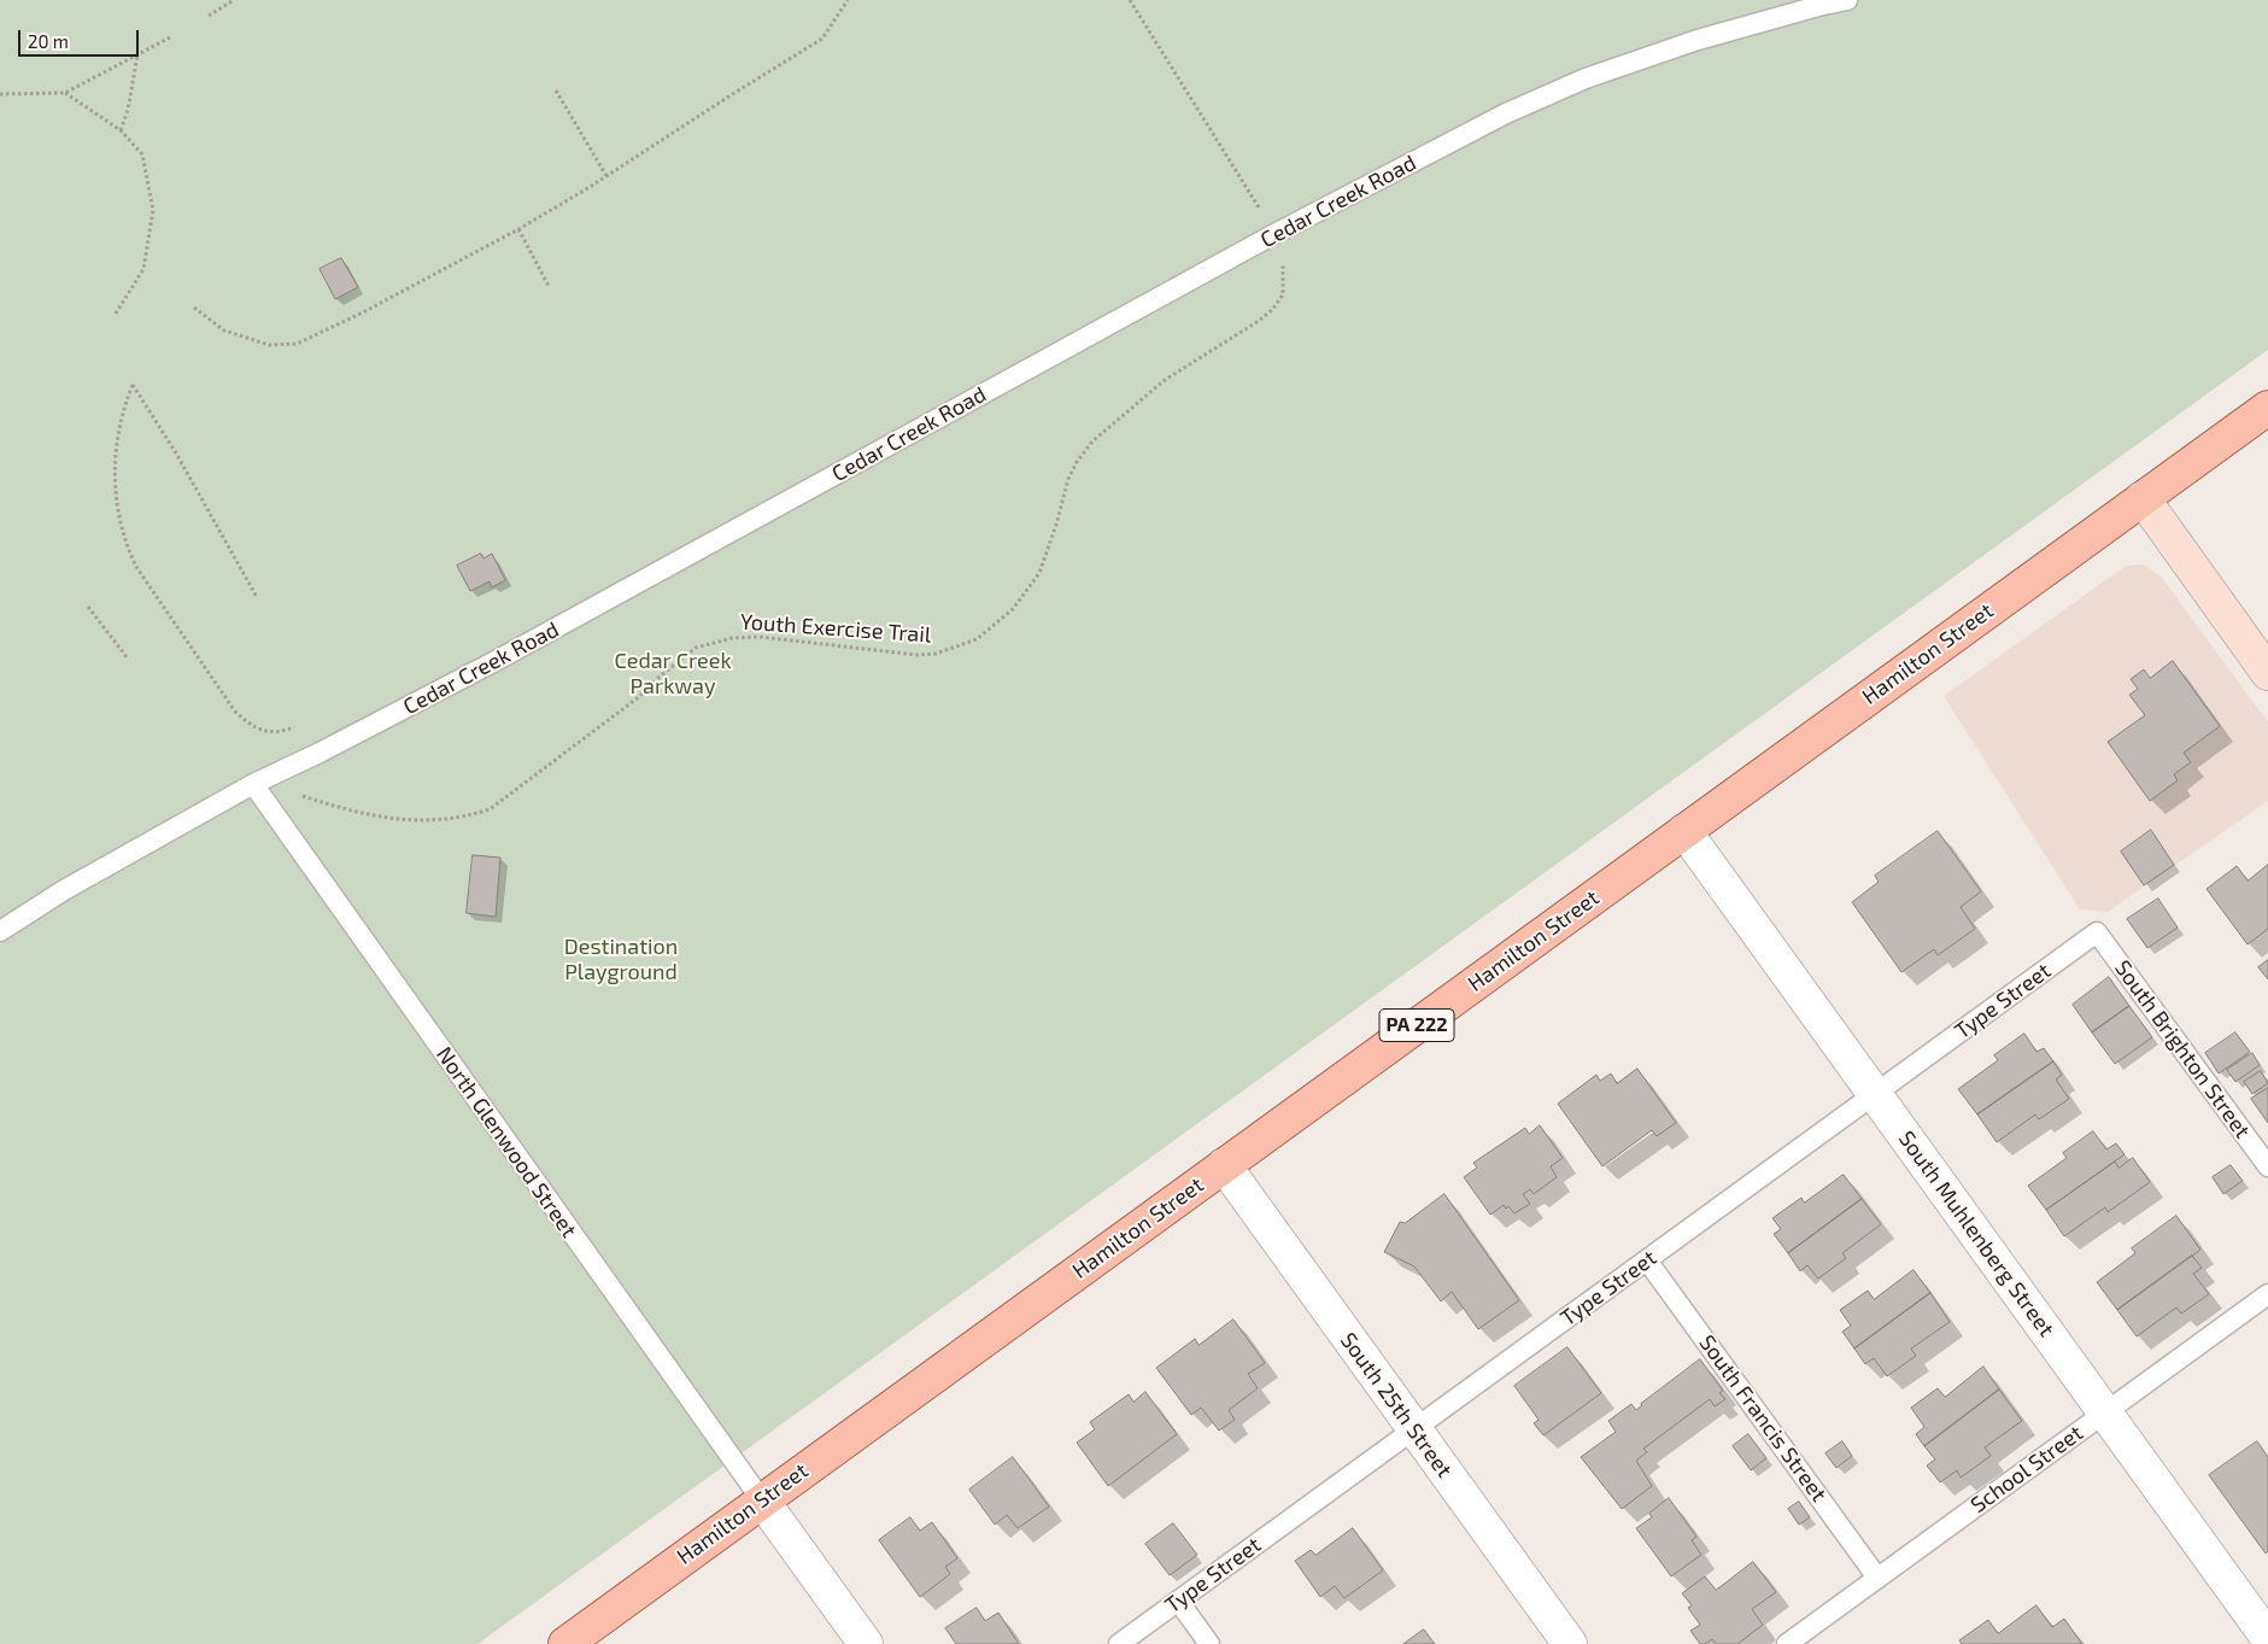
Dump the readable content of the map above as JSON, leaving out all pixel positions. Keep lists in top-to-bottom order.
{
  "streets": {
    "main road": ["Hamilton Street", "PA 222"],
    "street": ["South Muhlenberg Street", "South 25th Street"],
    "lane": [
      "Cedar Creek Road",
      "Type Street",
      "South Brighton Street",
      "North Glenwood Street",
      "South Francis Street",
      "School Street"
    ],
    "path": ["Youth Exercise Trail"]
  },
  "crossings": [
    ["Cedar Creek Road", "Youth Exercise Trail"],
    ["Cedar Creek Road", "North Glenwood Street"],
    ["Hamilton Street", "North Glenwood Street"],
    ["Hamilton Street", "South Muhlenberg Street"],
    ["Hamilton Street", "South 25th Street"],
    ["Type Street", "South Brighton Street"],
    ["Type Street", "South Muhlenberg Street"],
    ["Type Street", "South 25th Street"],
    ["Type Street", "South Francis Street"],
    ["South Muhlenberg Street", "School Street"],
    ["South Francis Street", "School Street"]
  ],
  "parks": ["Cedar Creek Parkway", "Destination Playground"],
  "scale_bar": "20 m"
}
